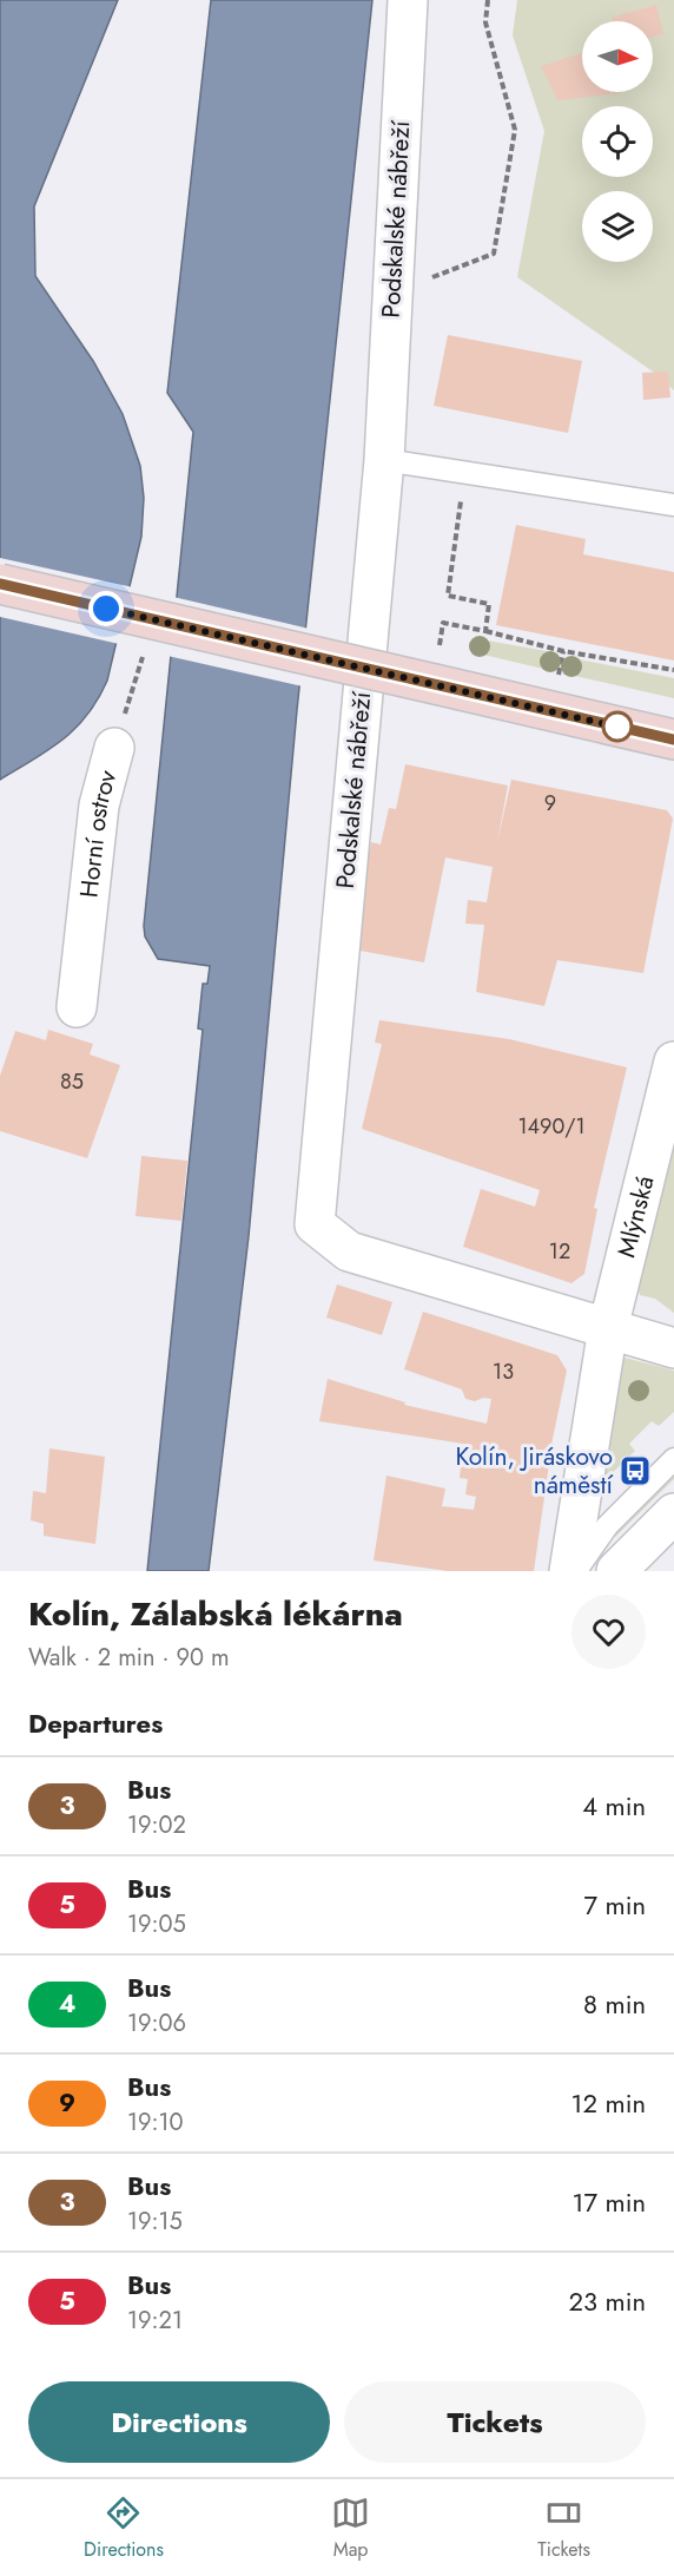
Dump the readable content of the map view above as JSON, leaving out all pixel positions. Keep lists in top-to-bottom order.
{
  "streets": {
    "street": ["Podskalské nábřeží", "Horní ostrov", "Mlýnská"]
  },
  "crossings": [
    ["Podskalské nábřeží", "Mlýnská"]
  ],
  "places": {
    "bus stop": ["Kolín, Jiráskovo náměstí"]
  },
  "lines": ["bus line 3"],
  "house_numbers": [
    "9",
    "85",
    "1490/1",
    "12",
    "13"
  ],
  "north": "right",
  "page": {
    "heading": [
      ["Kolín, Zálabská lékárna", "Walk · 2 min · 90 m"],
      "Departures"
    ],
    "list": [
      {
        "mark": "3",
        "name": "Bus",
        "note": "19:02",
        "value": "4 min"
      },
      {
        "mark": "5",
        "name": "Bus",
        "note": "19:05",
        "value": "7 min"
      },
      {
        "mark": "4",
        "name": "Bus",
        "note": "19:06",
        "value": "8 min"
      },
      {
        "mark": "9",
        "name": "Bus",
        "note": "19:10",
        "value": "12 min"
      },
      {
        "mark": "3",
        "name": "Bus",
        "note": "19:15",
        "value": "17 min"
      },
      {
        "mark": "5",
        "name": "Bus",
        "note": "19:21",
        "value": "23 min"
      }
    ],
    "buttons": ["Directions", "Tickets"],
    "tabs": ["Directions", "Map", "Tickets"]
  }
}
